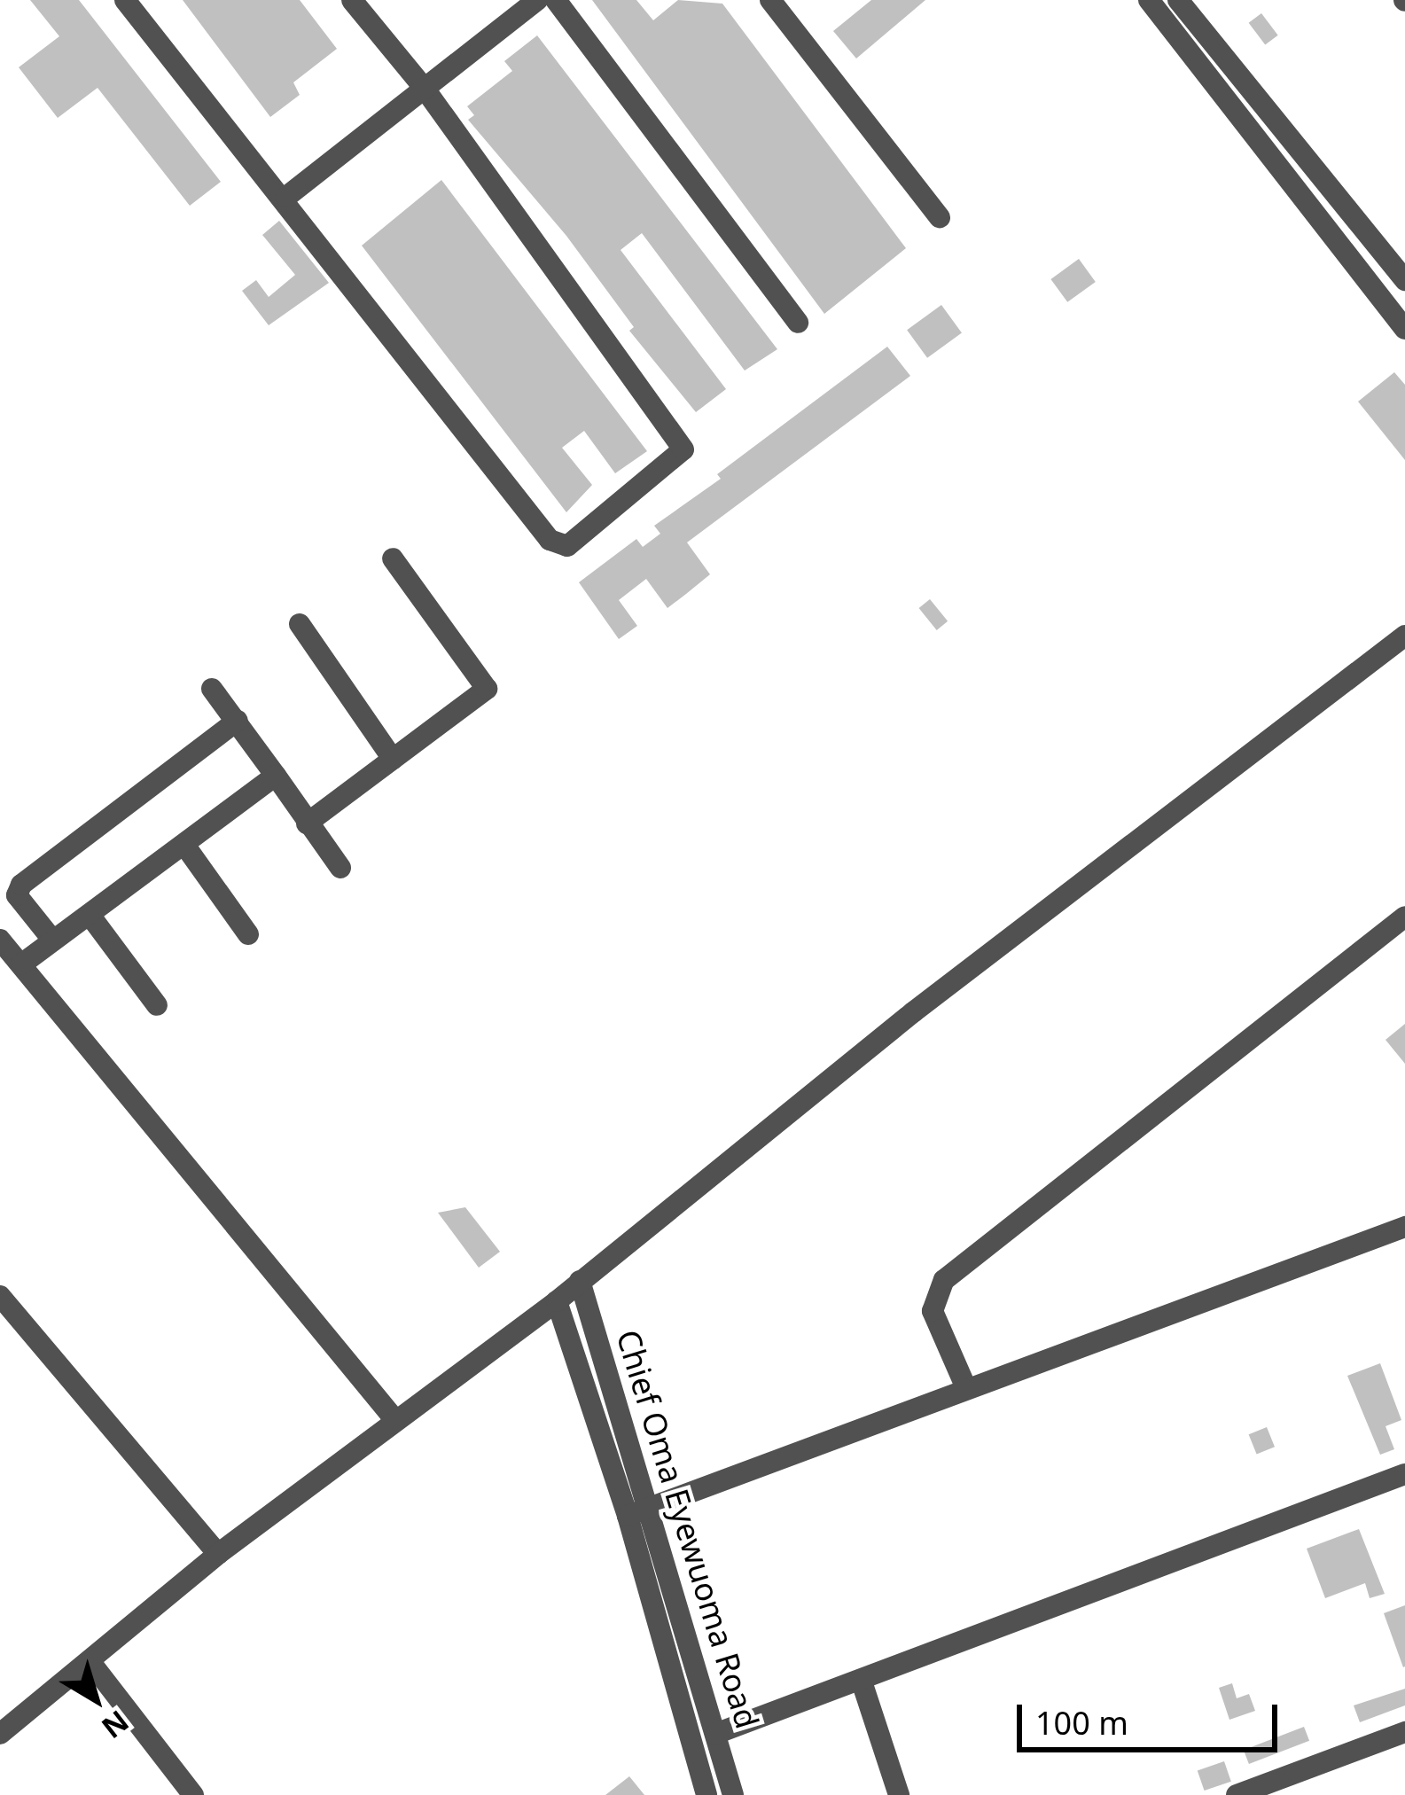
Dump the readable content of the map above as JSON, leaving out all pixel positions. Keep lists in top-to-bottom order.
{
  "streets": {
    "street": ["Chief Oma Eyewuoma Road"]
  },
  "scale_bar": "100 m",
  "north": "bottom right"
}
